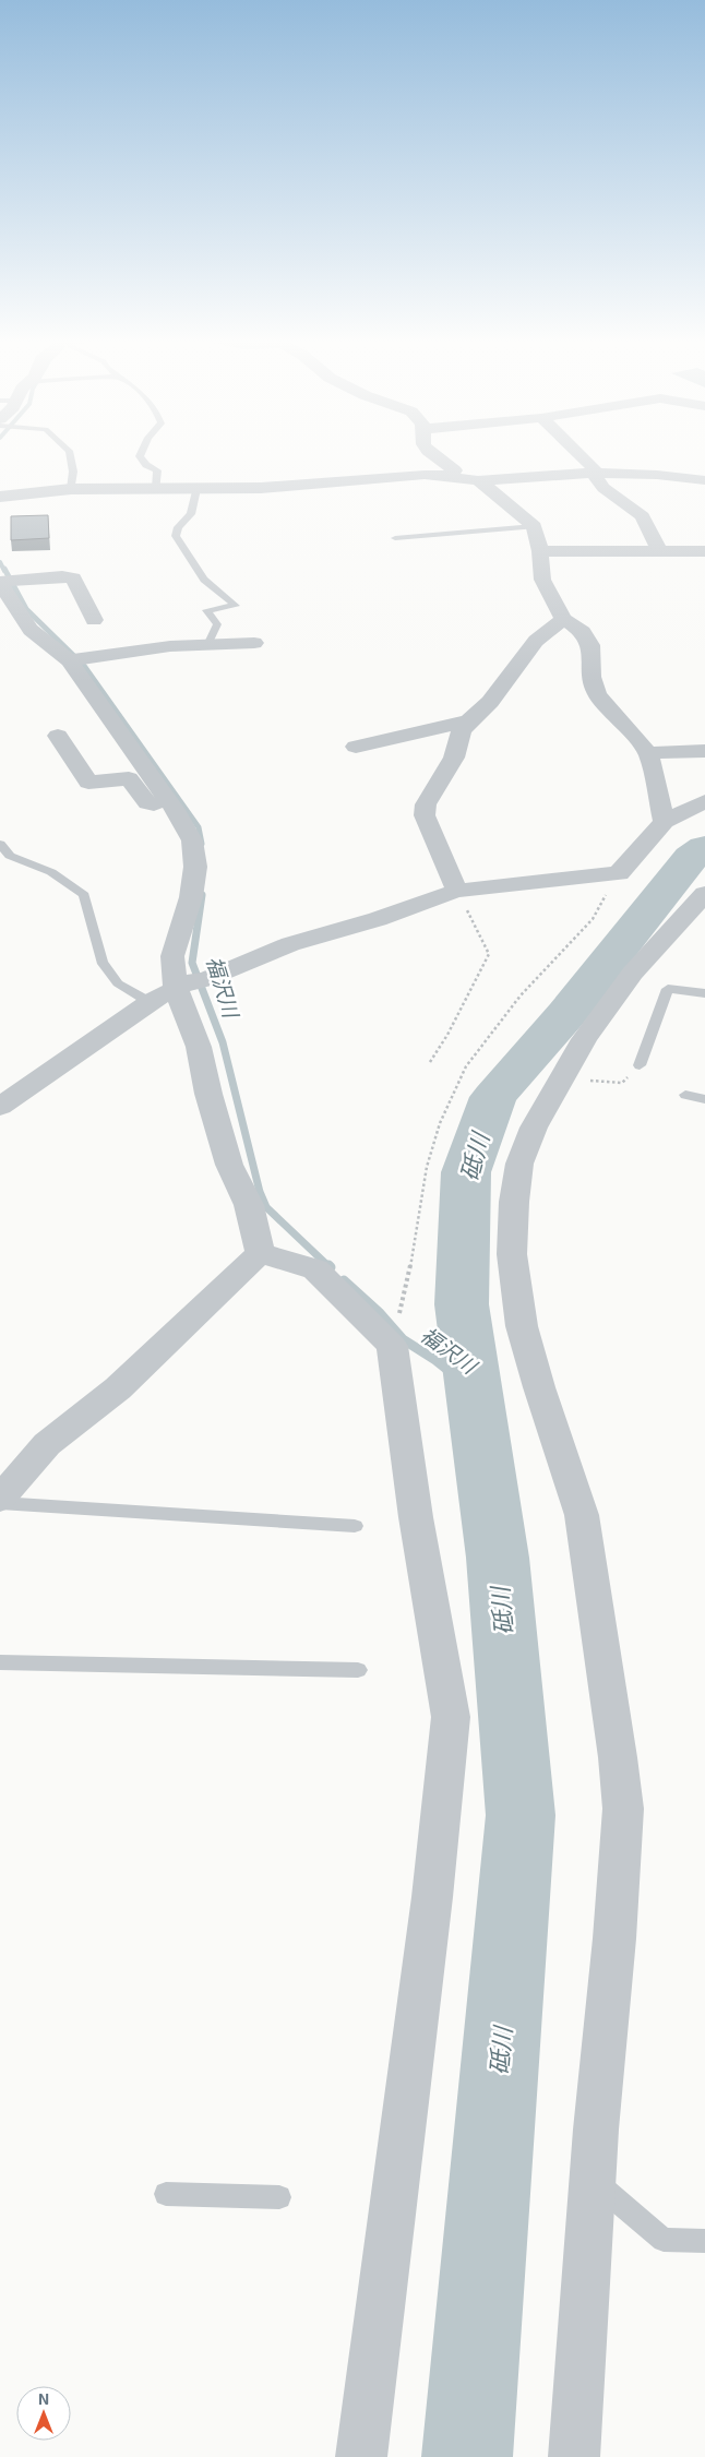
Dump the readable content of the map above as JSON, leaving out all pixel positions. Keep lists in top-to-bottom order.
{
  "water": ["福沢川", "砥川"],
  "north": "top"
}
